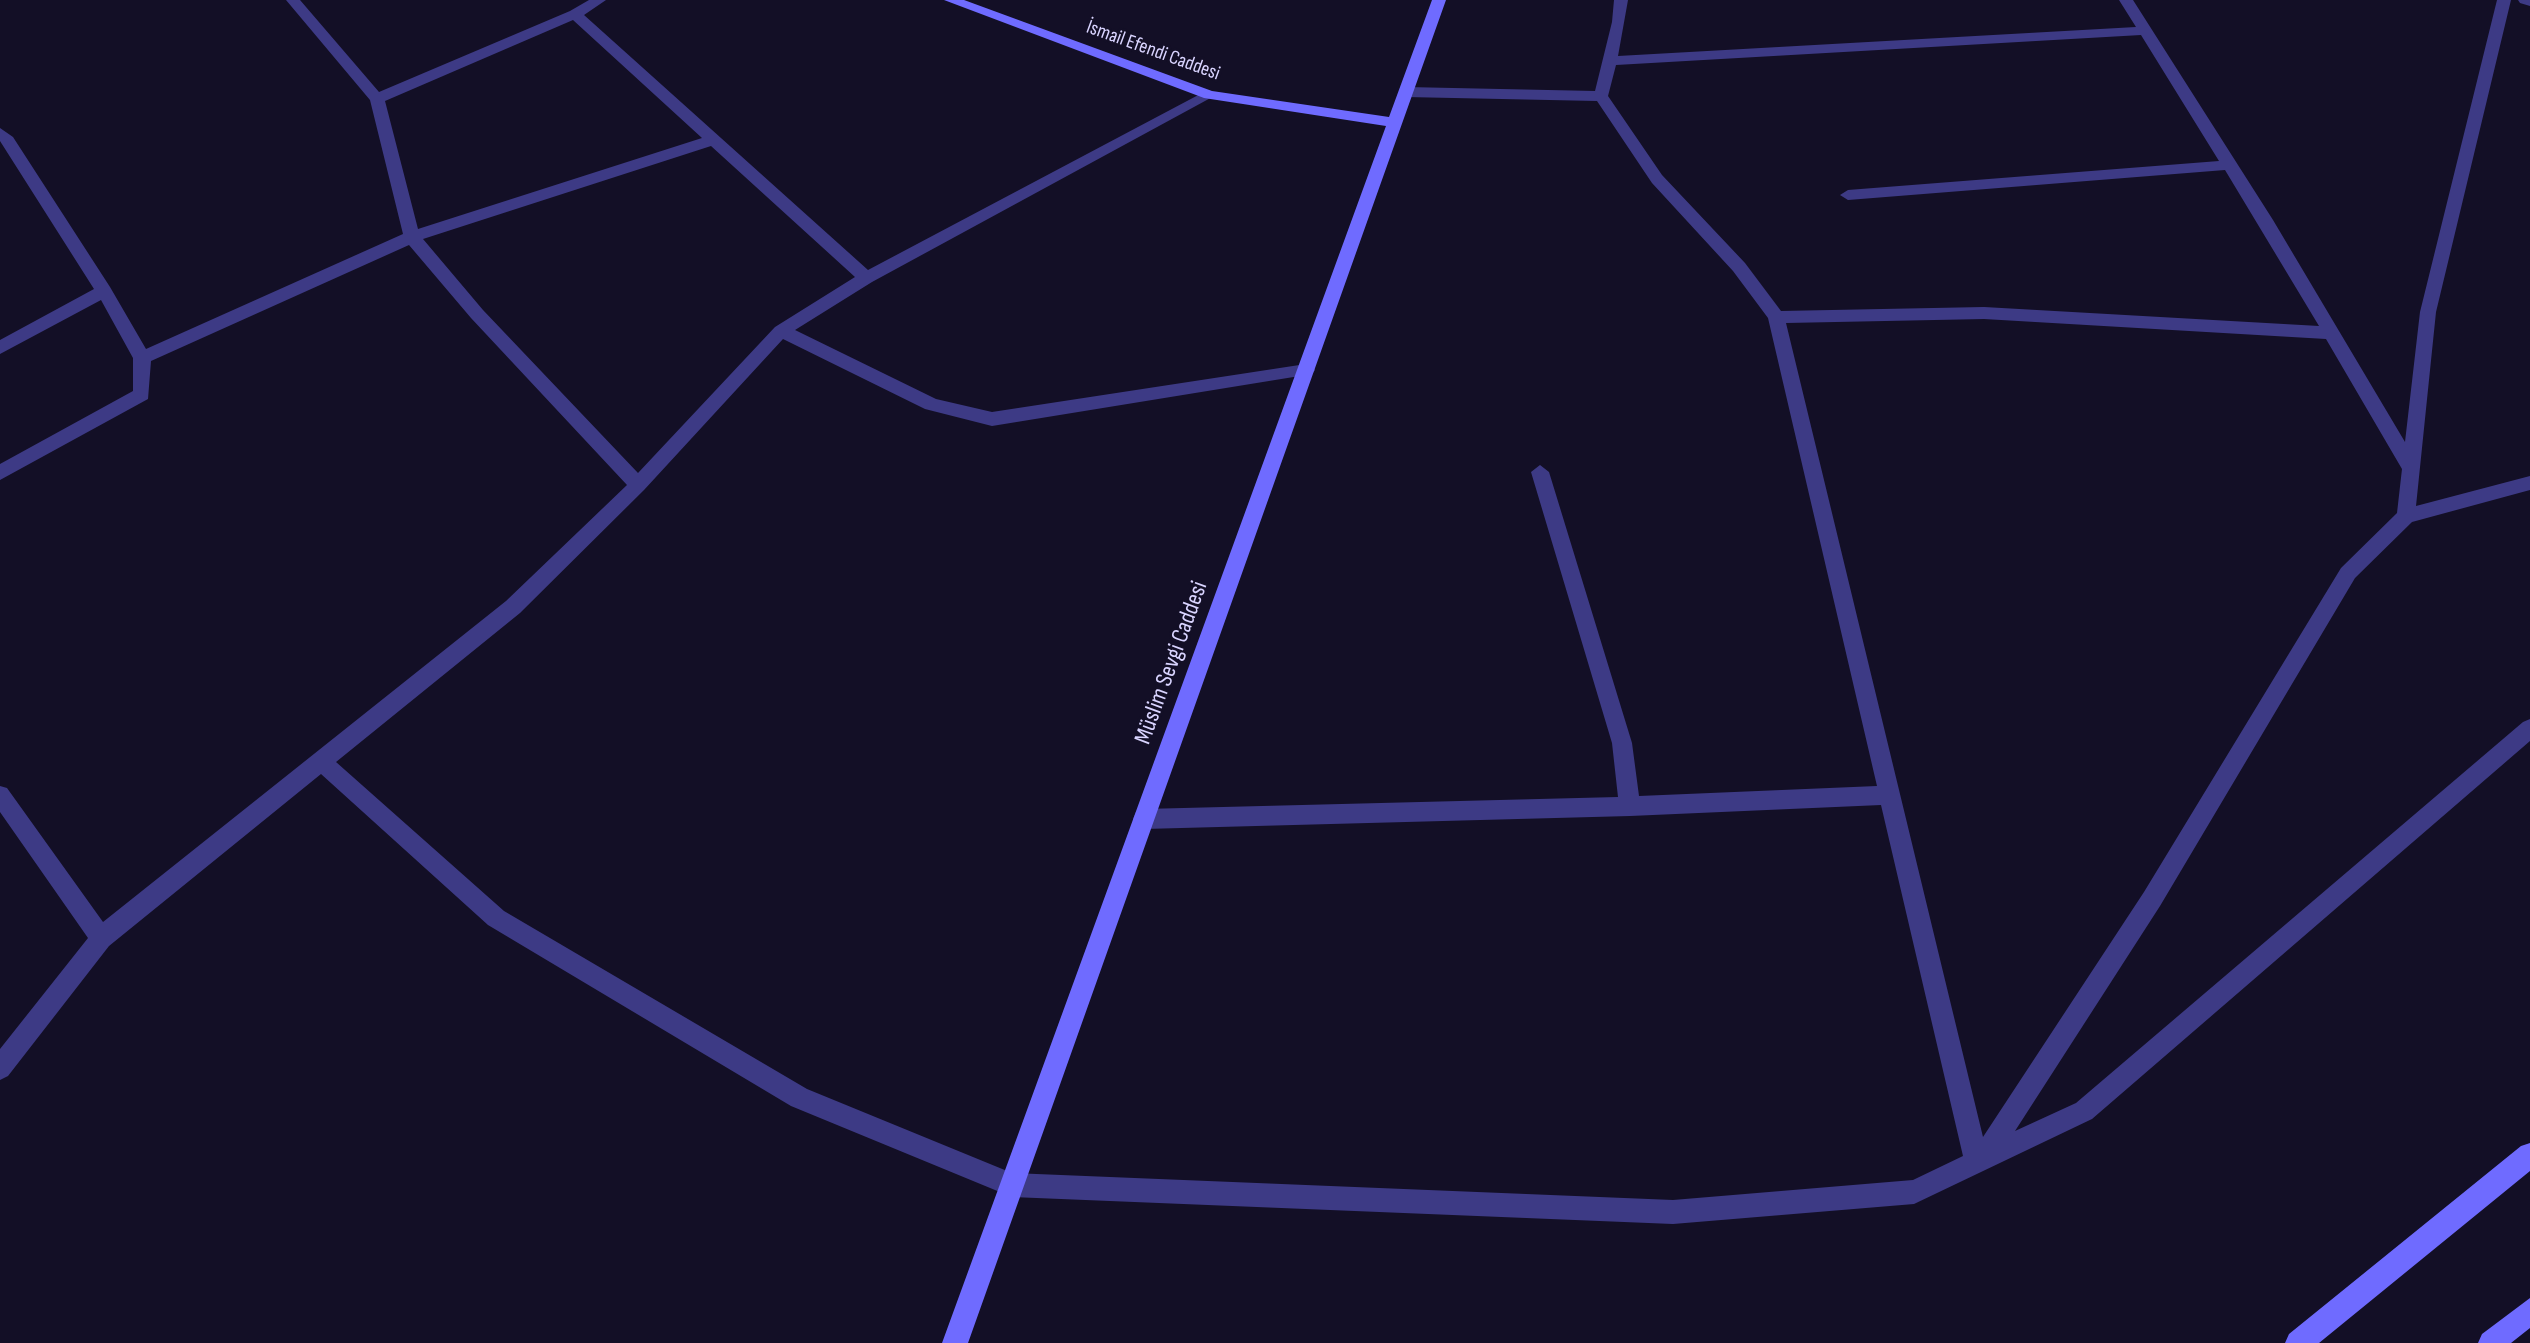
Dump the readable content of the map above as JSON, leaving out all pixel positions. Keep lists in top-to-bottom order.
{
  "streets": {
    "main road": ["İsmail Efendi Caddesi", "Müslim Sevgi Caddesi"]
  },
  "crossings": [
    ["İsmail Efendi Caddesi", "Müslim Sevgi Caddesi"]
  ]
}
